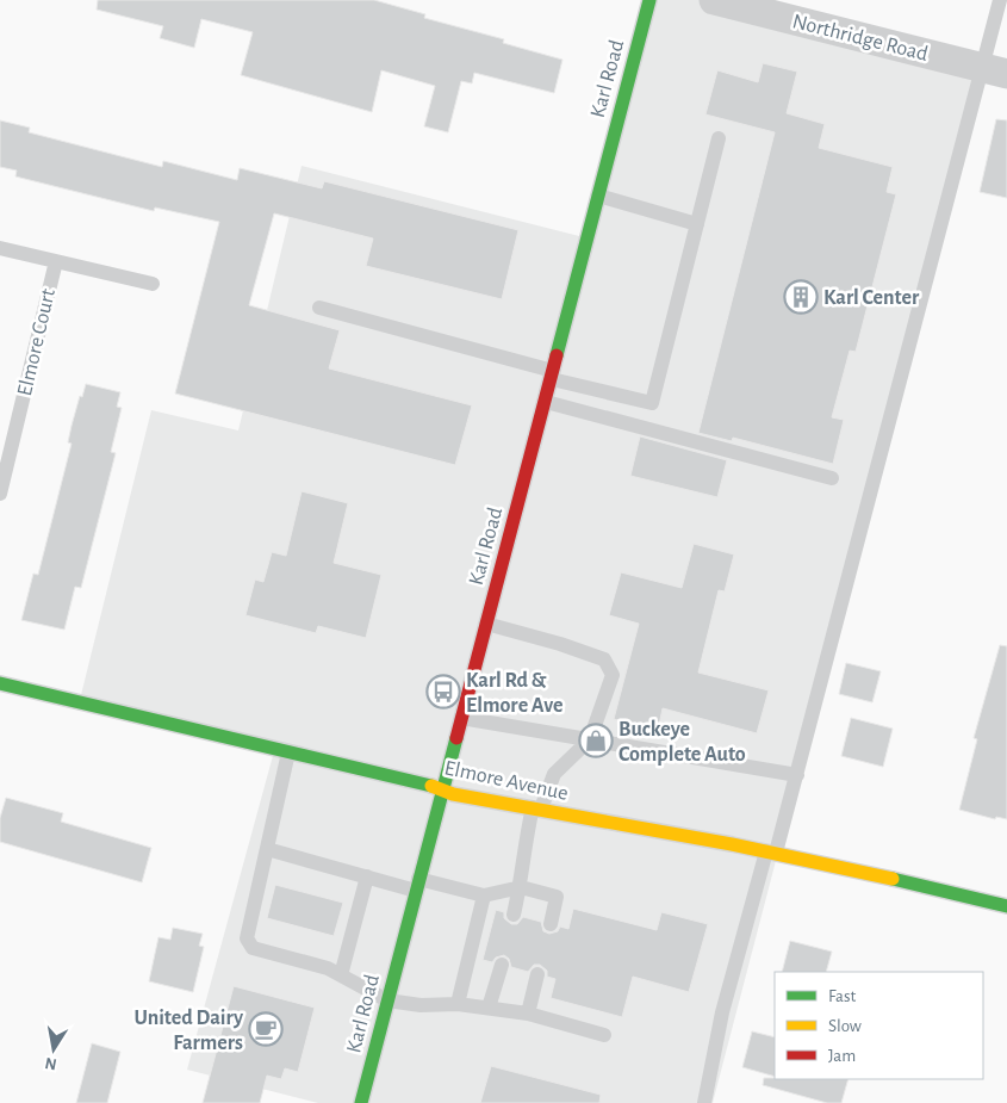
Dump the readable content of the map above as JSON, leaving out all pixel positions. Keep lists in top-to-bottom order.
{
  "streets": {
    "main road": ["Karl Road", "Elmore Avenue"],
    "street": ["Northridge Road"],
    "lane": ["Elmore Court"]
  },
  "crossings": [
    ["Karl Road", "Elmore Avenue"]
  ],
  "places": {
    "building": ["Karl Center"],
    "bus stop": ["Karl Rd & Elmore Ave"],
    "shop": ["Buckeye Complete Auto"],
    "cafe": ["United Dairy Farmers"]
  },
  "legend": ["Fast", "Slow", "Jam"],
  "north": "bottom"
}
